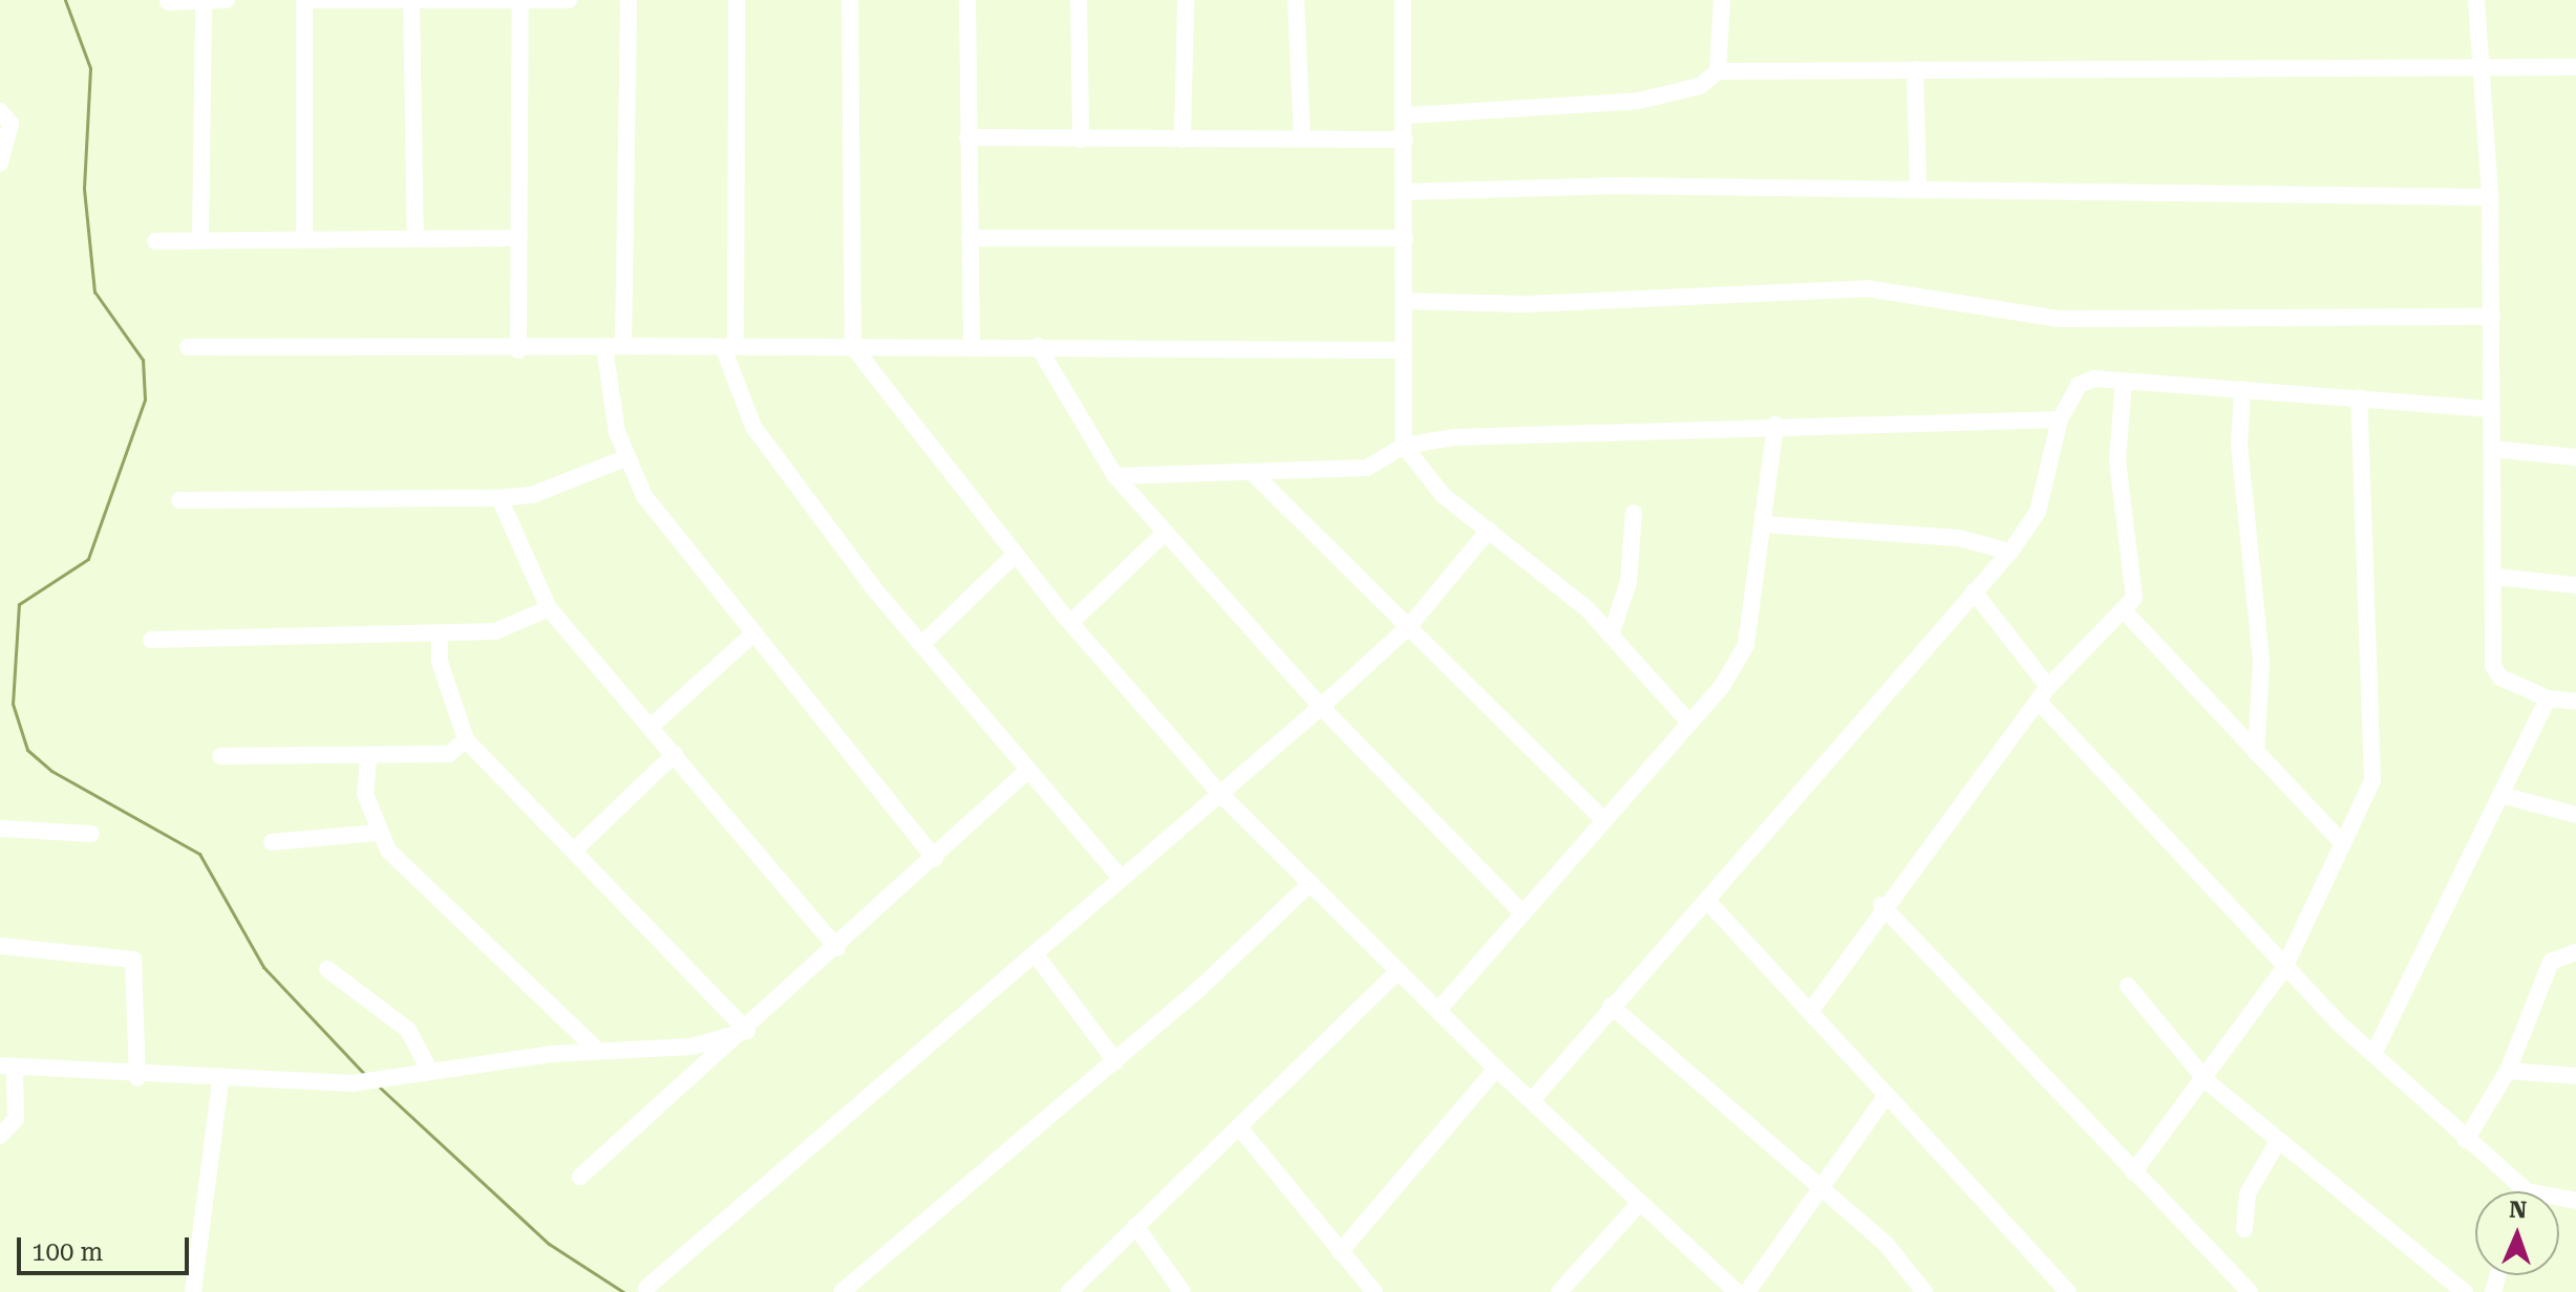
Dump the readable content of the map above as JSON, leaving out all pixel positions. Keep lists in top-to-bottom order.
{
  "scale_bar": "100 m",
  "north": "top"
}
